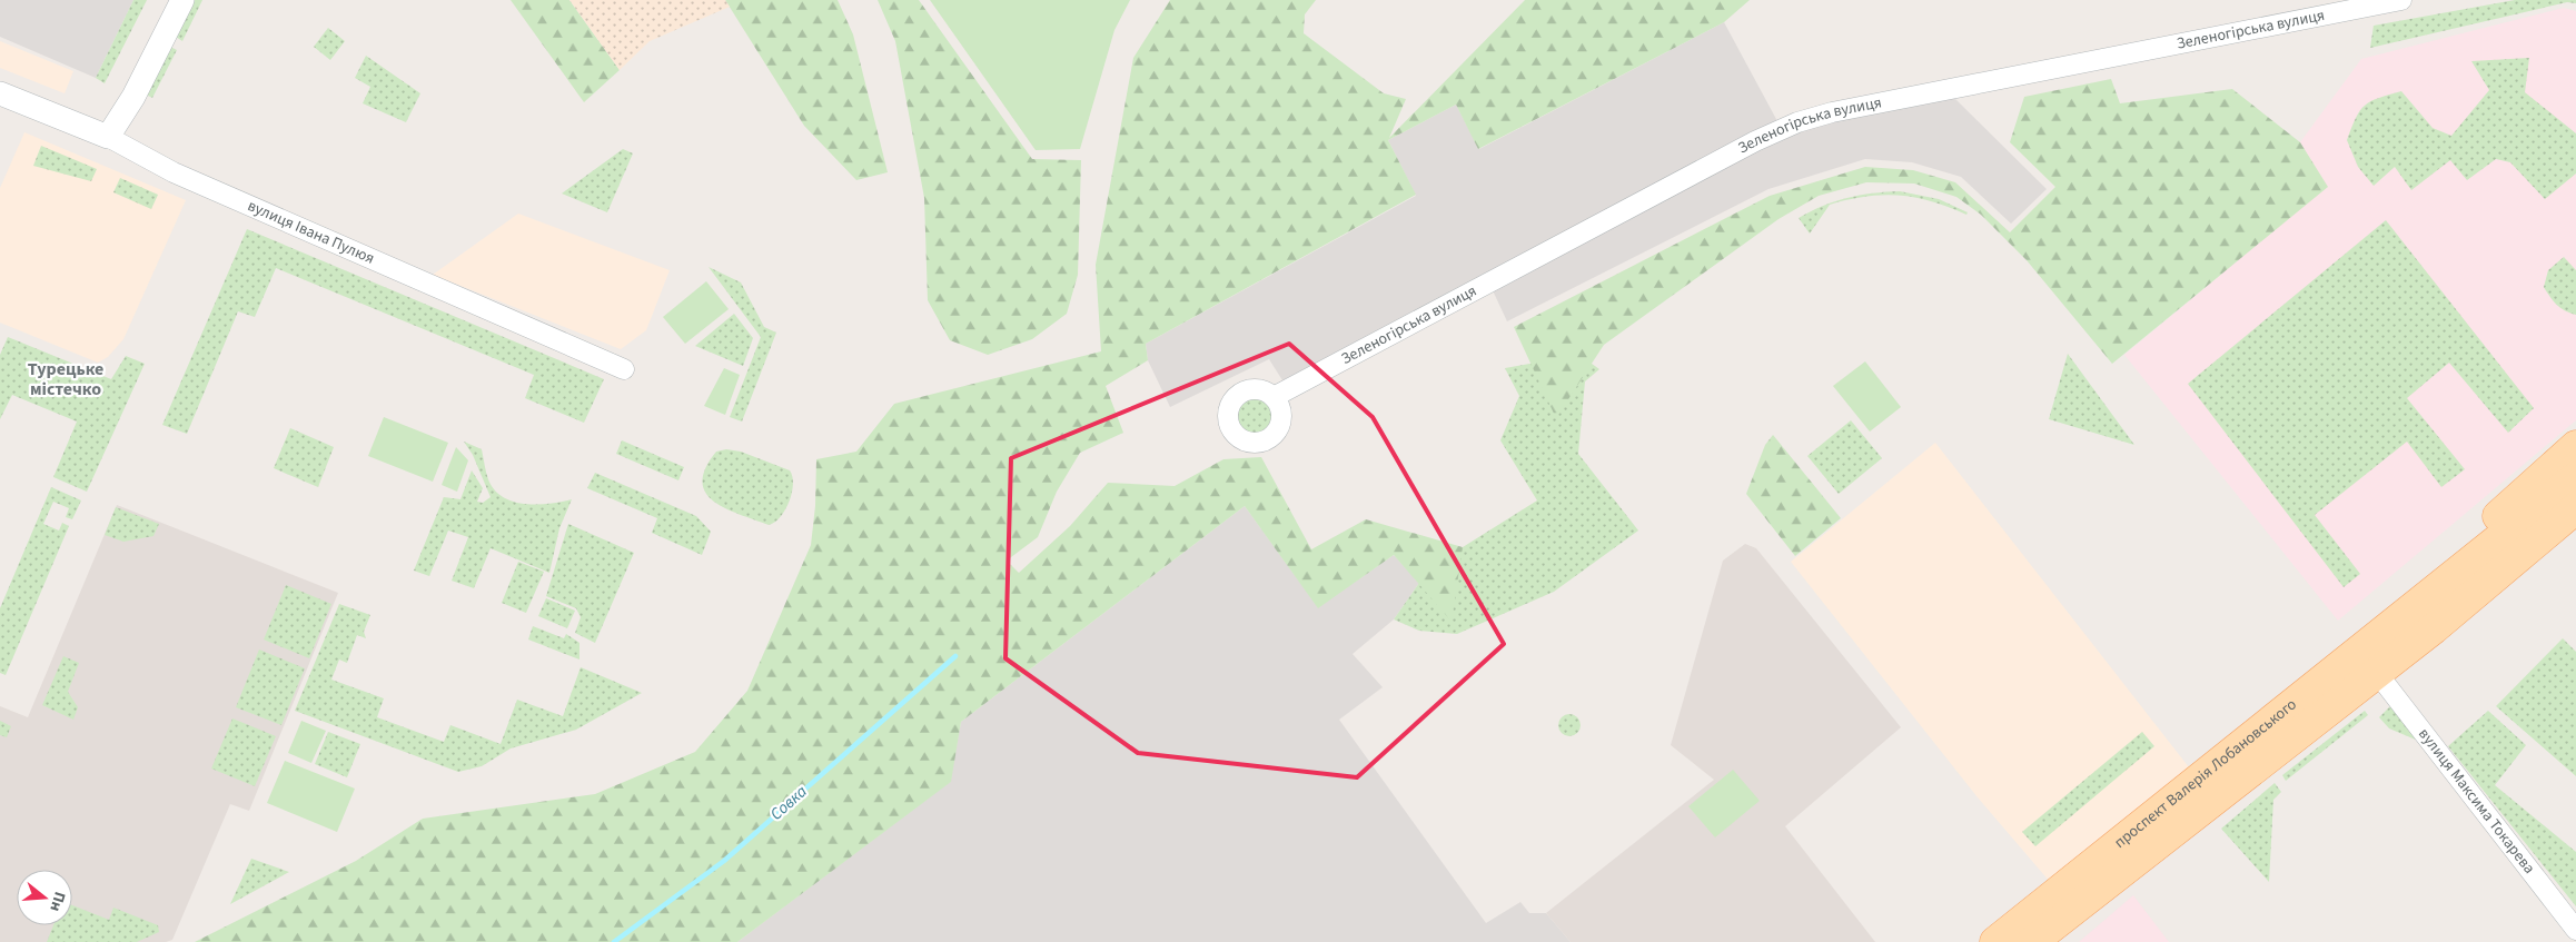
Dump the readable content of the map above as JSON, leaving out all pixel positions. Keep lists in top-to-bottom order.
{
  "streets": {
    "main road": ["проспект Валерія Лобановського"],
    "street": ["Зеленогірська вулиця", "вулиця Івана Пулюя", "вулиця Максима Токарева"]
  },
  "crossings": [
    ["проспект Валерія Лобановського", "вулиця Максима Токарева"]
  ],
  "districts": ["Турецьке містечко"],
  "water": ["Совка"],
  "north": "right"
}
